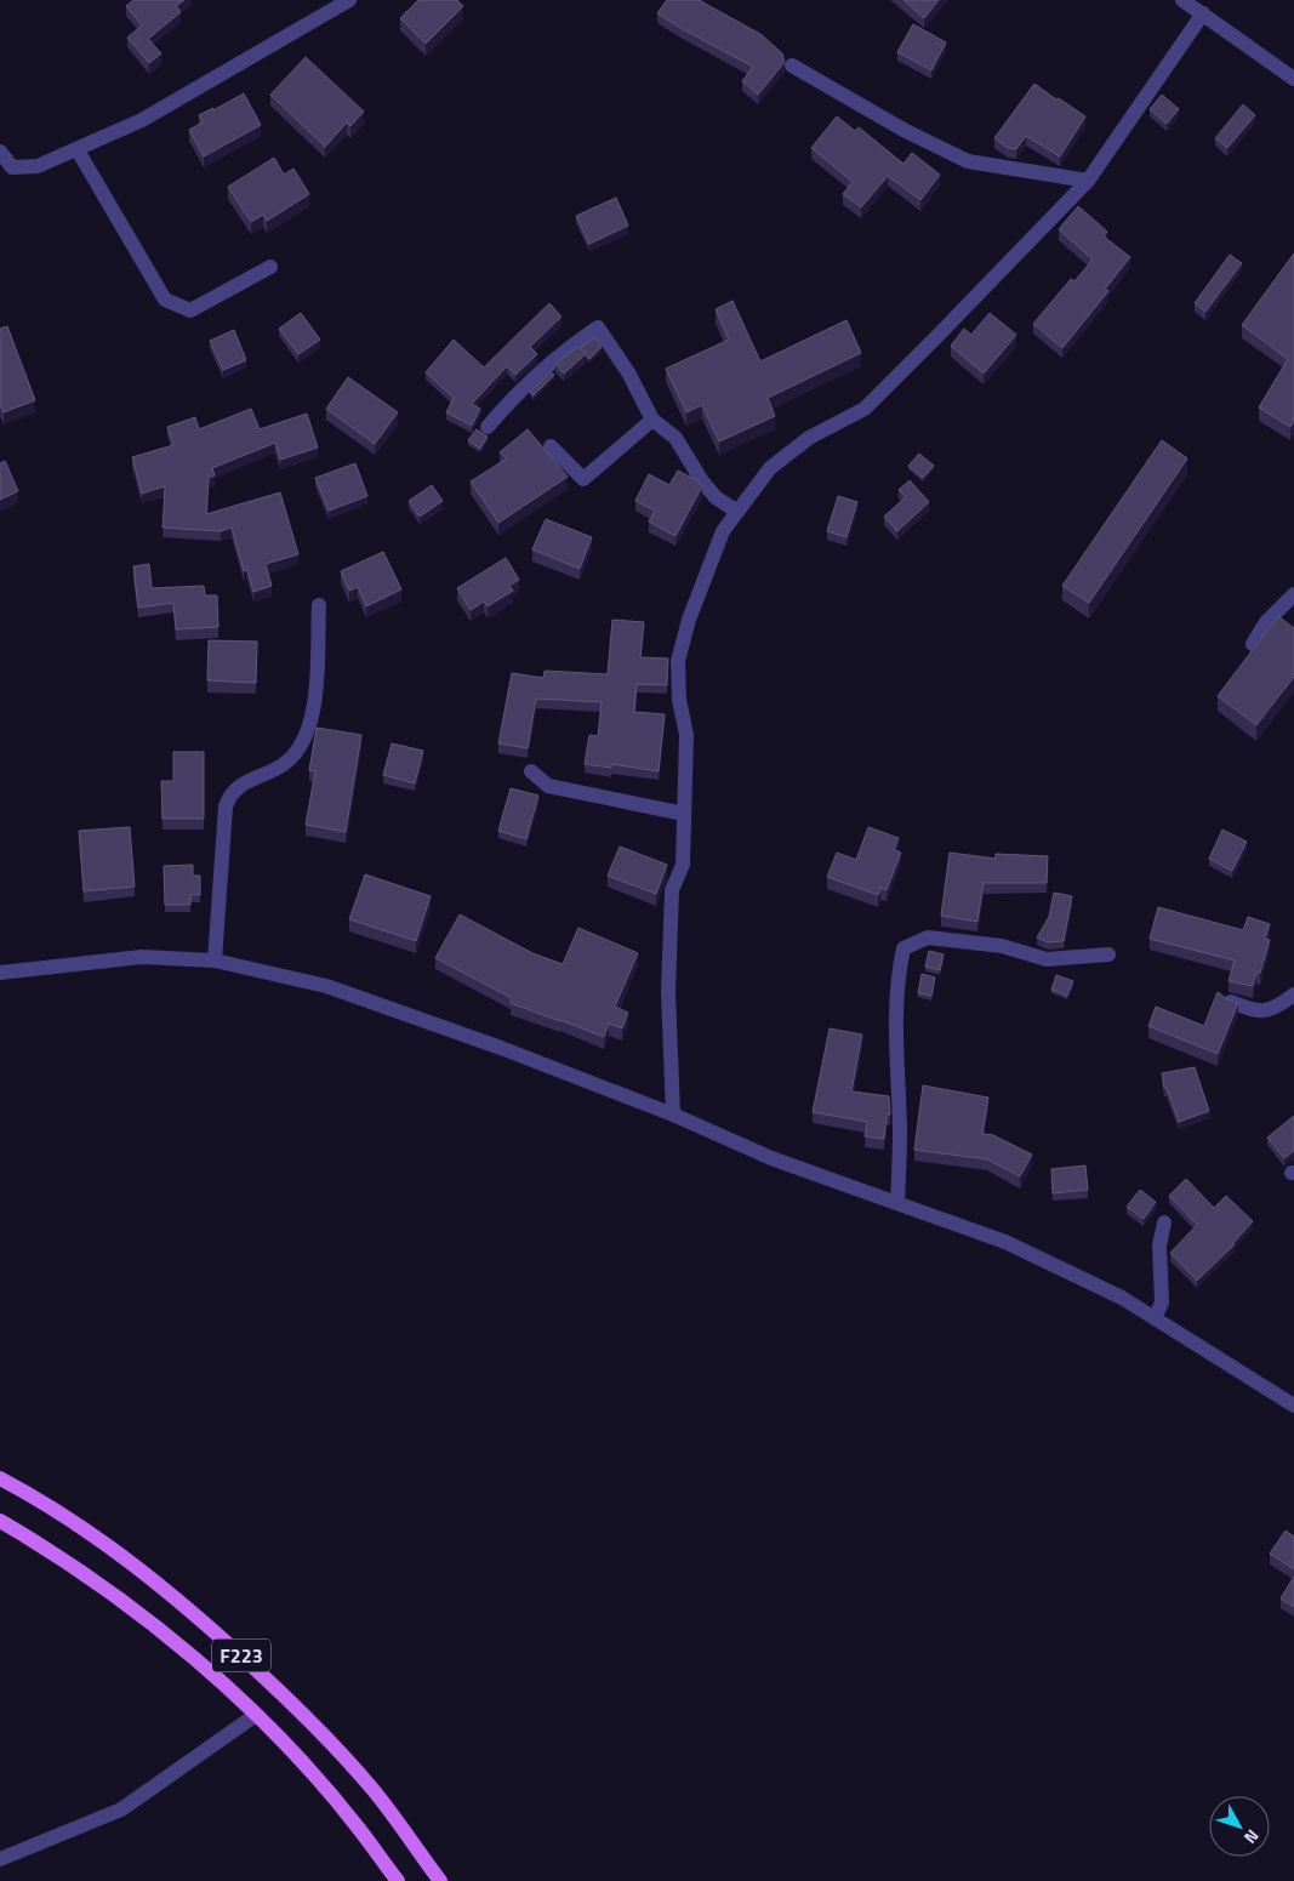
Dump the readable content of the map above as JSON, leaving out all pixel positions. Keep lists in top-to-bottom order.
{
  "streets": {
    "main road": ["F223"]
  },
  "north": "bottom right"
}
